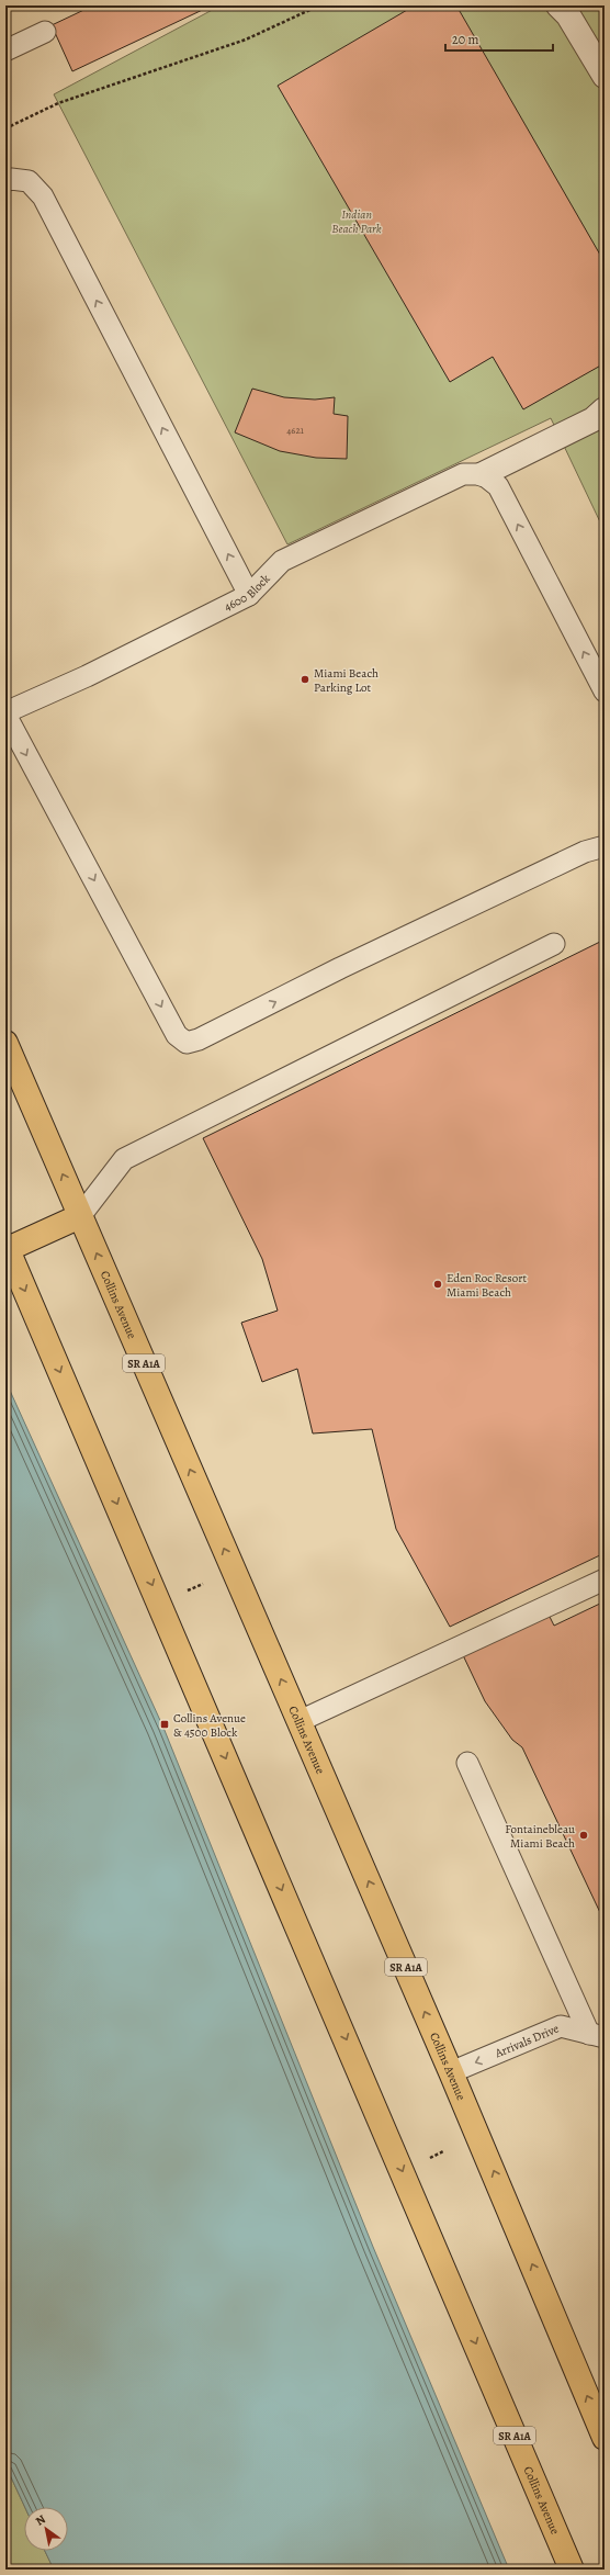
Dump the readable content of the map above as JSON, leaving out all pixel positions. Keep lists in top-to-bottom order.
{
  "streets": {
    "main road": ["Collins Avenue", "SR A1A"],
    "lane": ["4600 Block", "Arrivals Drive"]
  },
  "crossings": [
    ["Collins Avenue", "Arrivals Drive"]
  ],
  "one_way": ["Arrivals Drive"],
  "parks": ["Indian Beach Park"],
  "places": {
    "other": ["Miami Beach Parking Lot", "Eden Roc Resort Miami Beach", "Fontainebleau Miami Beach"],
    "transit": ["Collins Avenue & 4500 Block"]
  },
  "house_numbers": ["4621"],
  "scale_bar": "20 m",
  "north": "top left"
}
